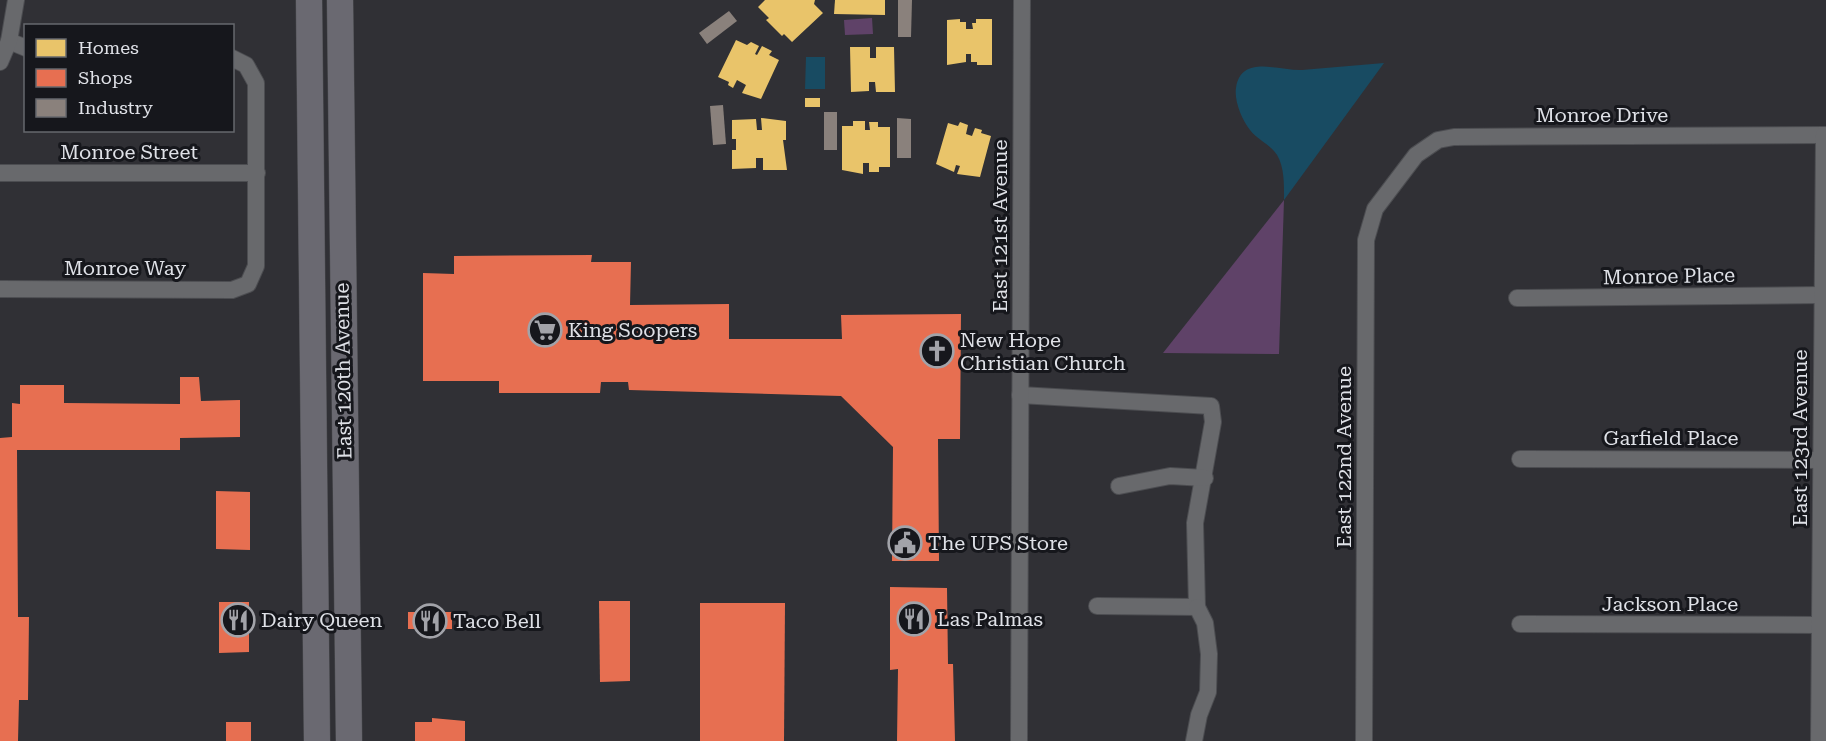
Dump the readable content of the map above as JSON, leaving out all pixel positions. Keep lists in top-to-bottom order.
{
  "streets": {
    "main road": ["East 120th Avenue"],
    "street": [
      "Monroe Drive",
      "Monroe Street",
      "East 121st Avenue",
      "Monroe Way",
      "Monroe Place",
      "Garfield Place",
      "East 123rd Avenue",
      "East 122nd Avenue",
      "Jackson Place"
    ]
  },
  "crossings": [
    ["Monroe Drive", "East 123rd Avenue"],
    ["Monroe Drive", "East 122nd Avenue"],
    ["Monroe Street", "Monroe Way"],
    ["Monroe Place", "East 123rd Avenue"],
    ["Garfield Place", "East 123rd Avenue"],
    ["East 123rd Avenue", "Jackson Place"]
  ],
  "places": {
    "supermarket": ["King Soopers"],
    "church": ["New Hope Christian Church"],
    "public building": ["The UPS Store"],
    "restaurant": ["Las Palmas", "Dairy Queen", "Taco Bell"]
  },
  "legend": ["Homes", "Shops", "Industry"]
}
